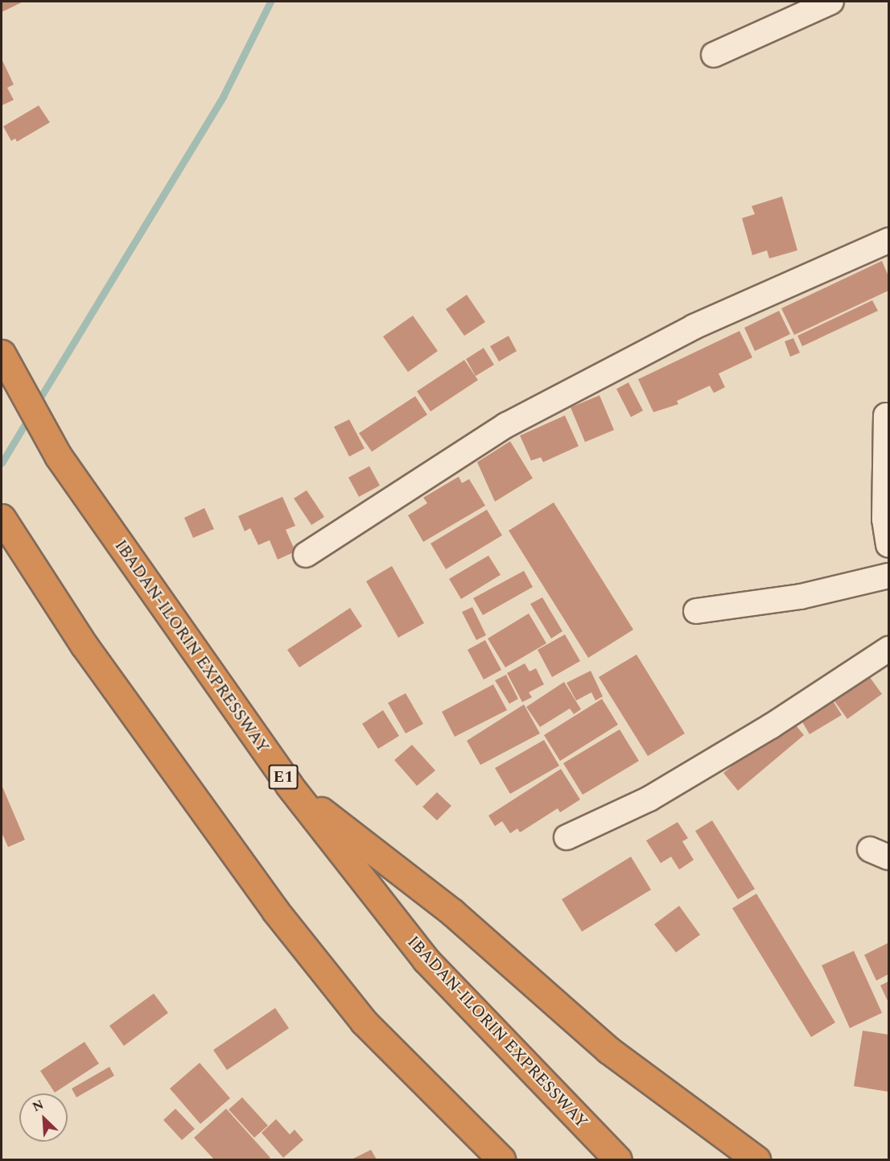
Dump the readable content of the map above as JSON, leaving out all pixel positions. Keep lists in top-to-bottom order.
{
  "streets": {
    "highway": ["IBADAN-ILORIN EXPRESSWAY", "E1"]
  },
  "north": "top left"
}
